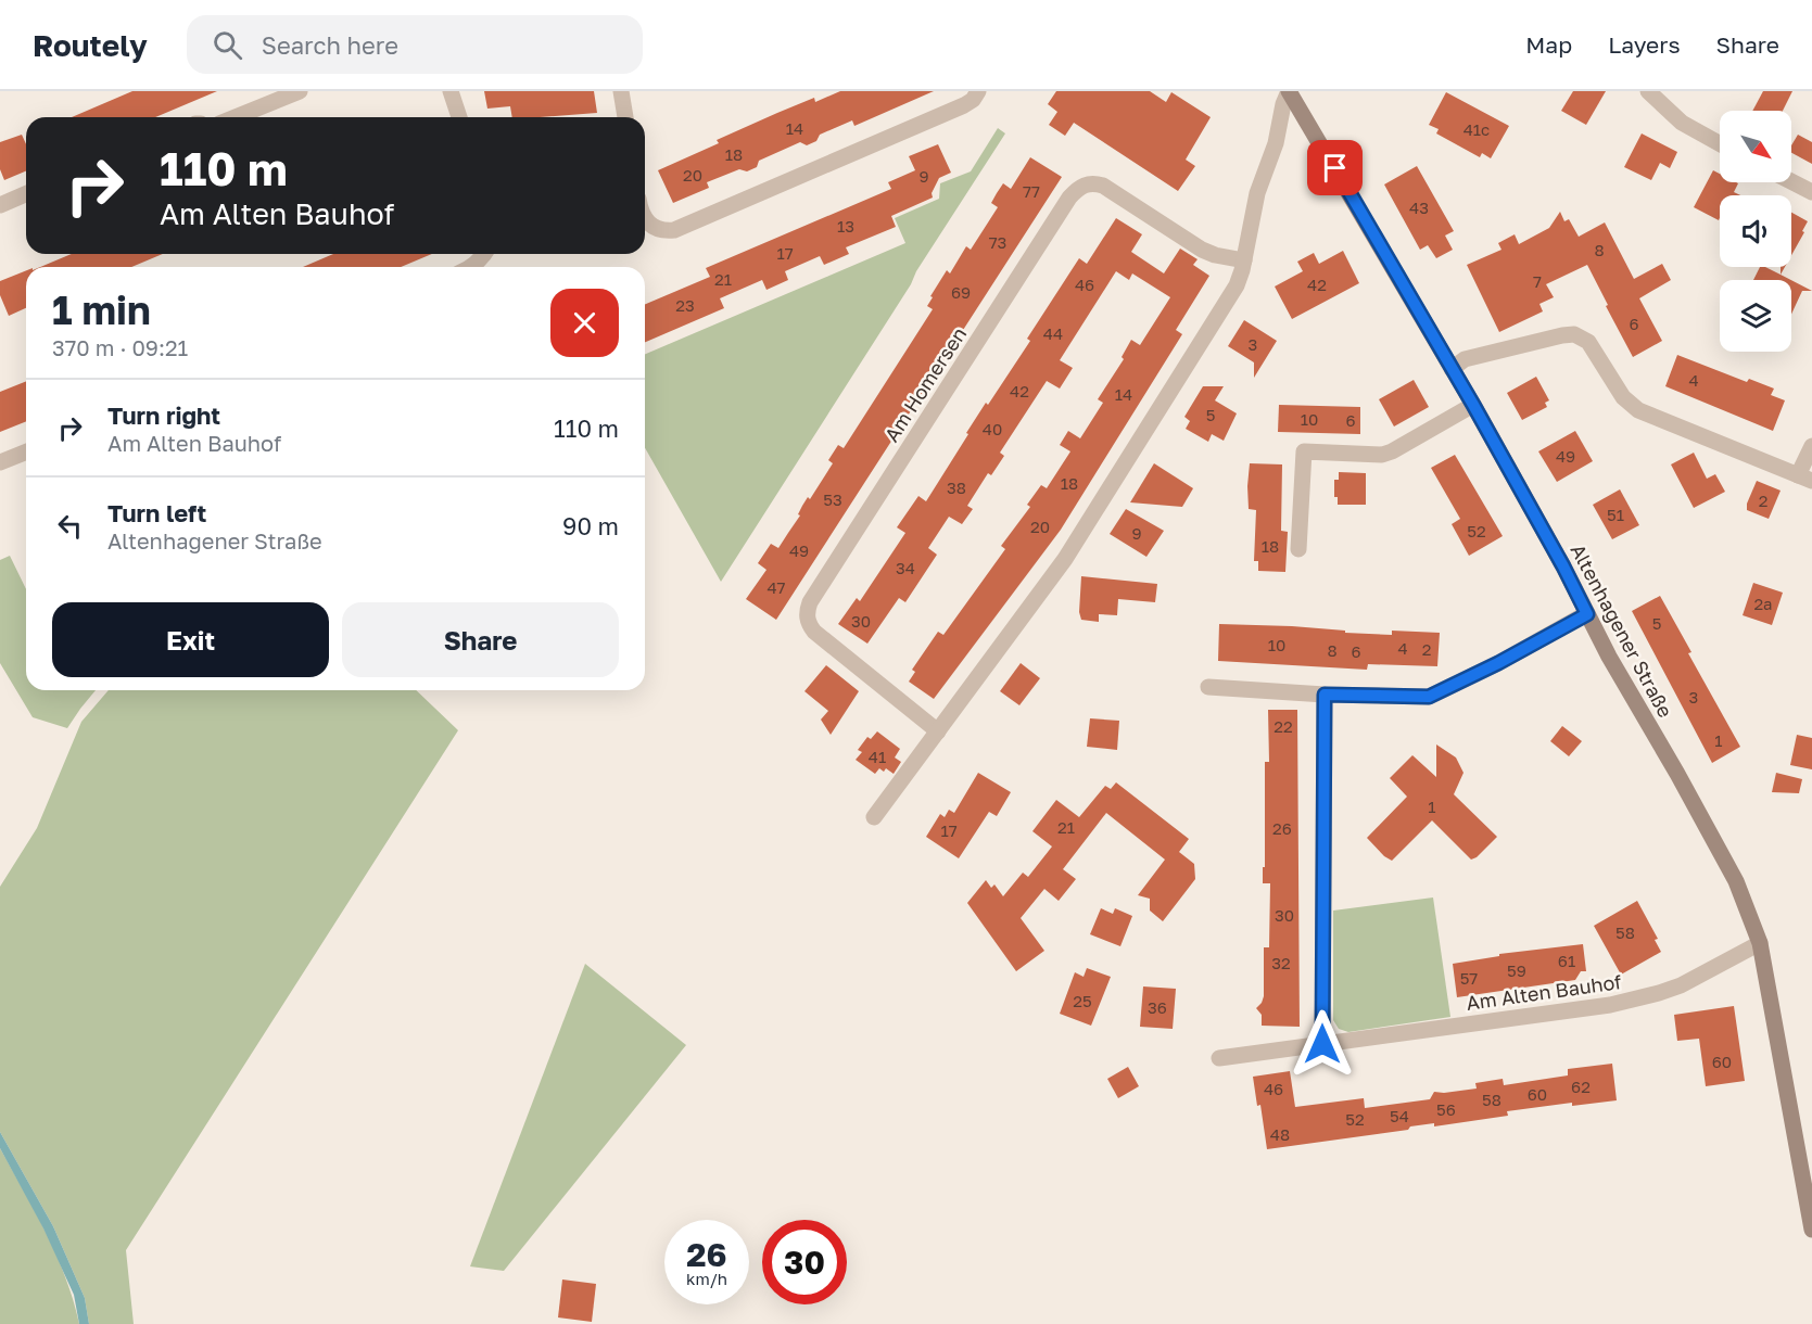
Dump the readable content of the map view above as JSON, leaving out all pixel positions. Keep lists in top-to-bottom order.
{
  "streets": {
    "main road": ["Altenhagener Straße"],
    "street": ["Am Homersen", "Am Alten Bauhof"]
  },
  "crossings": [
    ["Altenhagener Straße", "Am Alten Bauhof"]
  ],
  "house_numbers": [
    "14",
    "41c",
    "18",
    "20",
    "9",
    "77",
    "43",
    "13",
    "73",
    "8",
    "17",
    "21",
    "7",
    "46",
    "42",
    "69",
    "23",
    "6",
    "44",
    "3",
    "4",
    "42",
    "14",
    "5",
    "10",
    "6",
    "40",
    "49",
    "18",
    "38",
    "53",
    "2",
    "51",
    "20",
    "52",
    "9",
    "18",
    "49",
    "34",
    "47",
    "2a",
    "30",
    "5",
    "10",
    "4",
    "2",
    "8",
    "6",
    "3",
    "22",
    "1",
    "41",
    "1",
    "21",
    "26",
    "17",
    "30",
    "58",
    "61",
    "32",
    "59",
    "57",
    "25",
    "36",
    "60",
    "62",
    "46",
    "60",
    "58",
    "56",
    "54",
    "52",
    "48"
  ],
  "north": "bottom right",
  "page": {
    "header": "Routely",
    "search": "Search here",
    "nav": ["Map", "Layers", "Share"],
    "turn": ["110 m", "Am Alten Bauhof"],
    "heading": ["1 min", "370 m · 09:21"],
    "list": [
      {
        "name": "Turn right",
        "note": "Am Alten Bauhof",
        "value": "110 m"
      },
      {
        "name": "Turn left",
        "note": "Altenhagener Straße",
        "value": "90 m"
      }
    ],
    "buttons": ["Exit", "Share"],
    "speed": "26 km/h",
    "limit": "30"
  }
}
